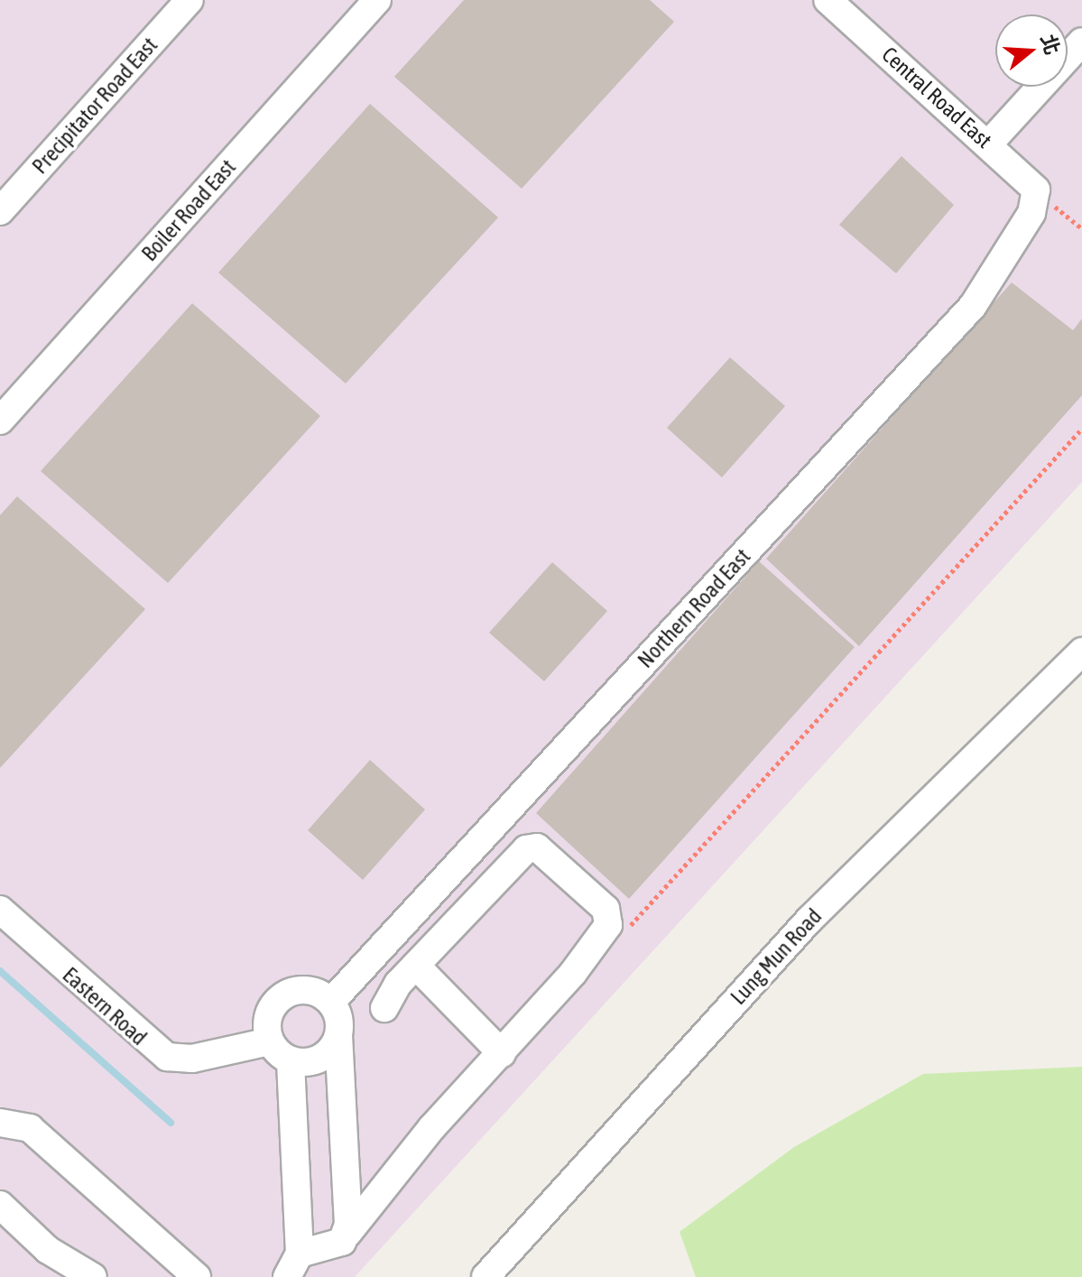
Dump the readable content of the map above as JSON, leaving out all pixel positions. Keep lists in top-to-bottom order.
{
  "streets": {
    "street": [
      "Central Road East",
      "Precipitator Road East",
      "Boiler Road East",
      "Northern Road East",
      "Lung Mun Road",
      "Eastern Road"
    ]
  },
  "crossings": [
    ["Central Road East", "Northern Road East"],
    ["Northern Road East", "Eastern Road"]
  ],
  "north": "right"
}
